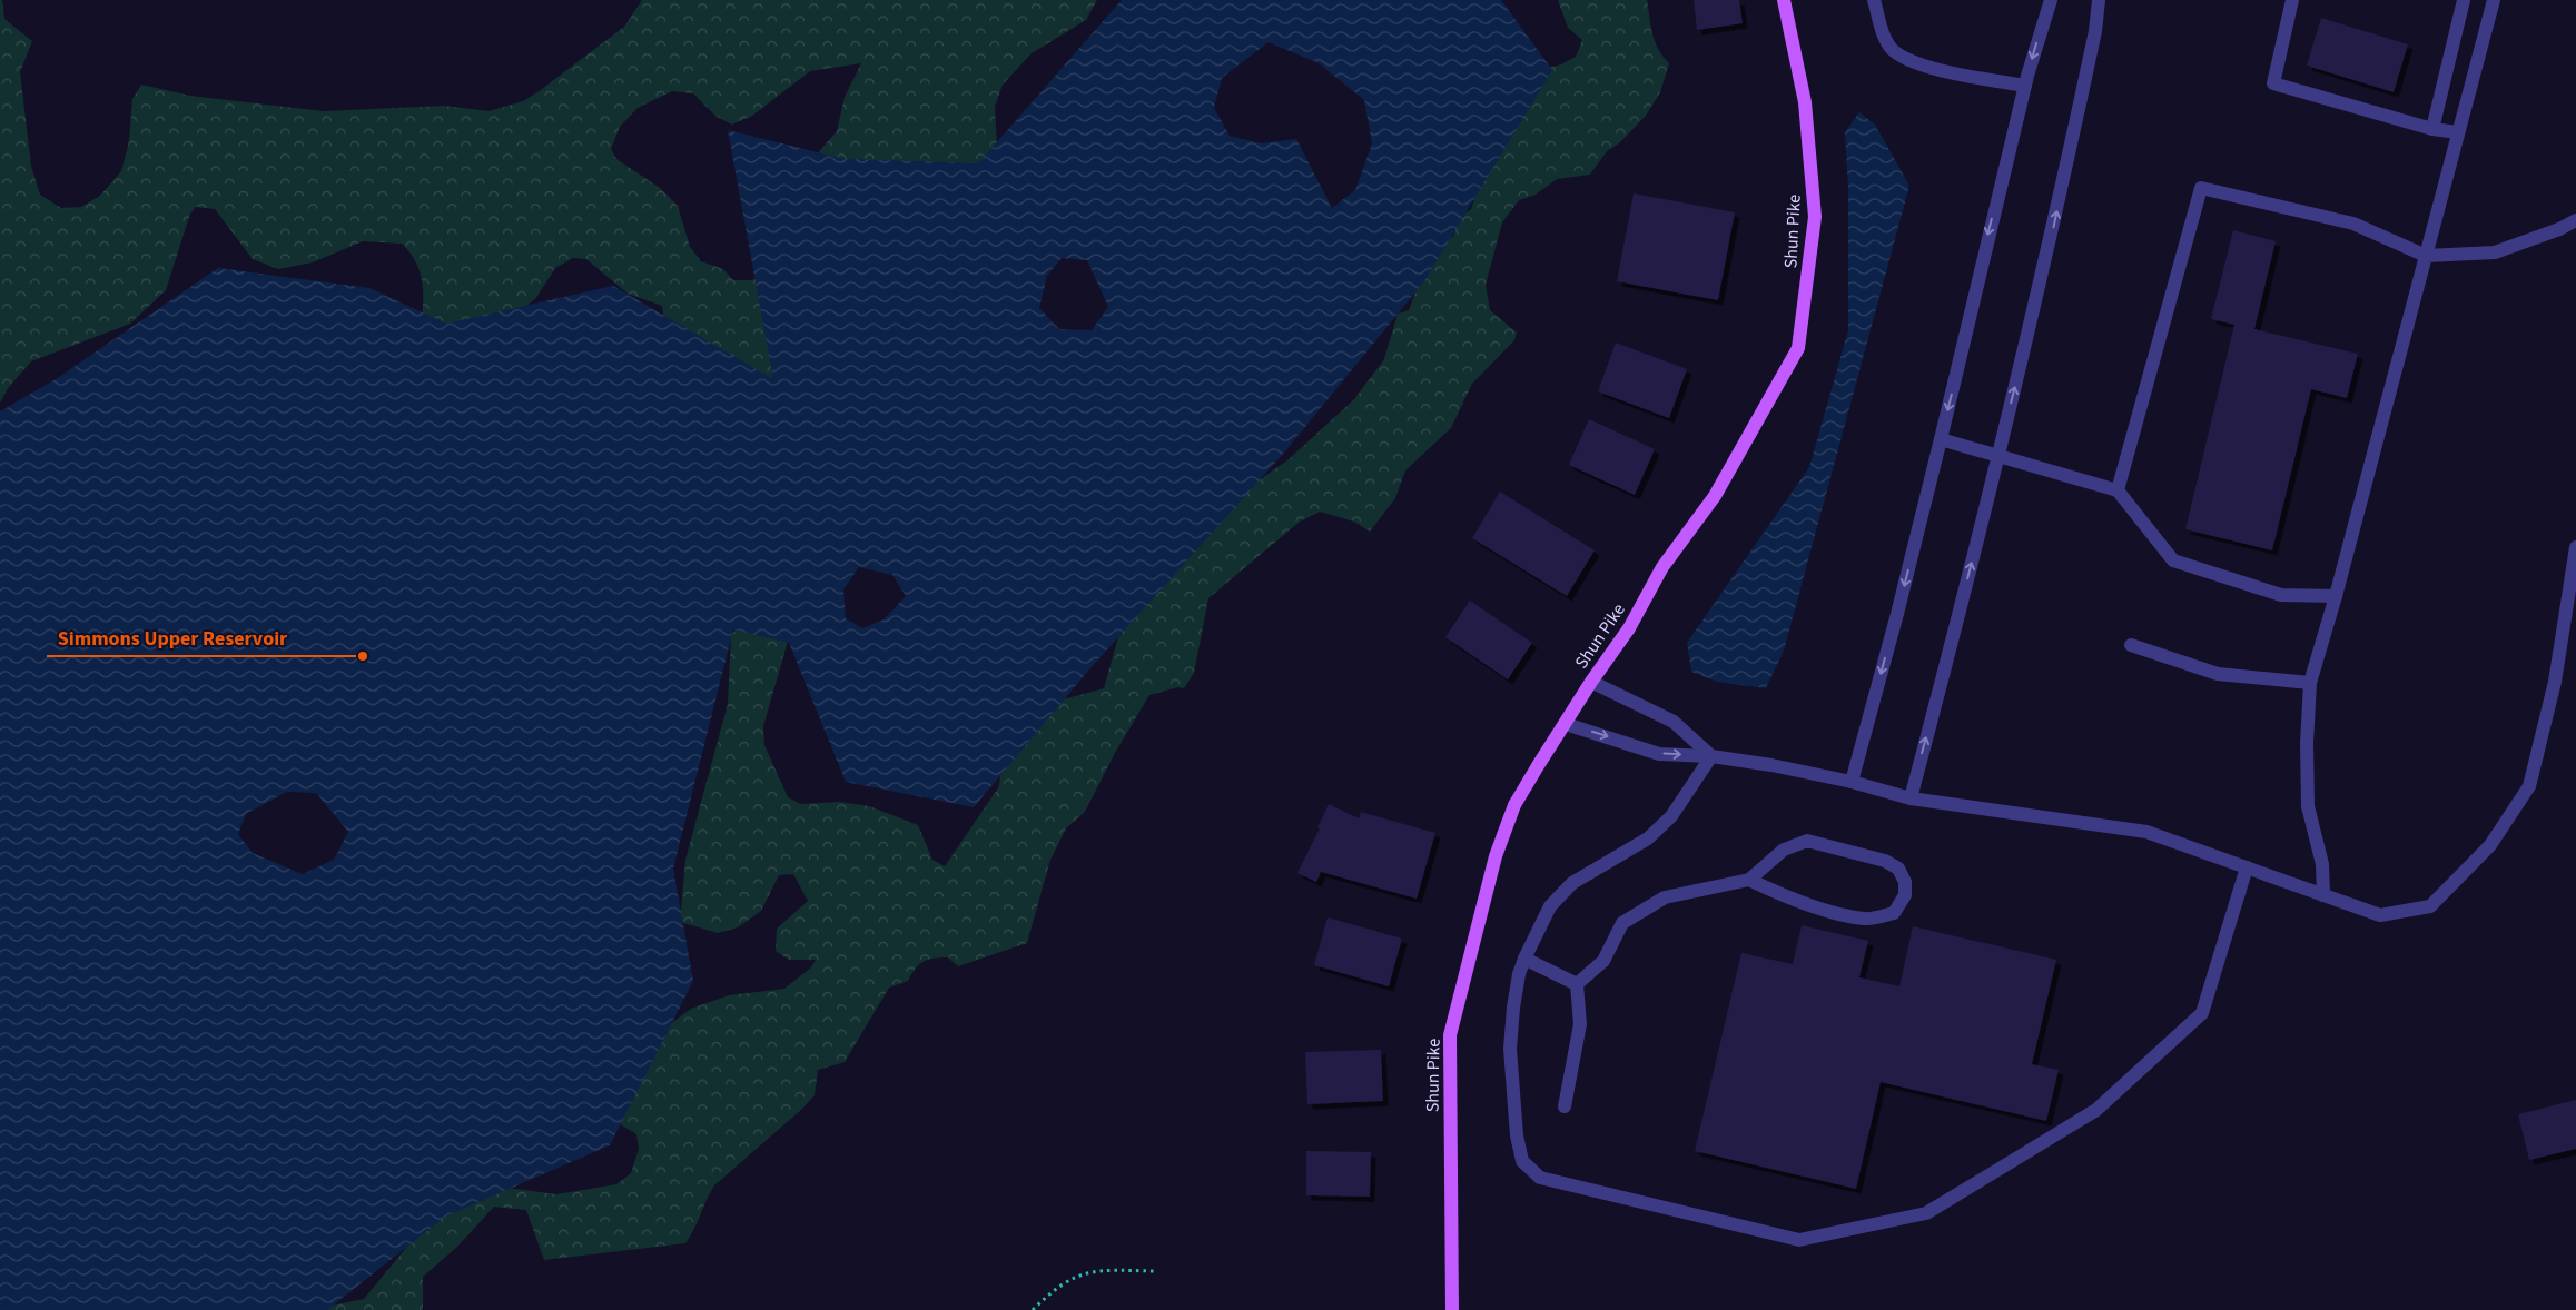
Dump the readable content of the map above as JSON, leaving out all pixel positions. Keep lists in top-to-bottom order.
{
  "streets": {
    "main road": ["Shun Pike"]
  },
  "places": ["Simmons Upper Reservoir"]
}
